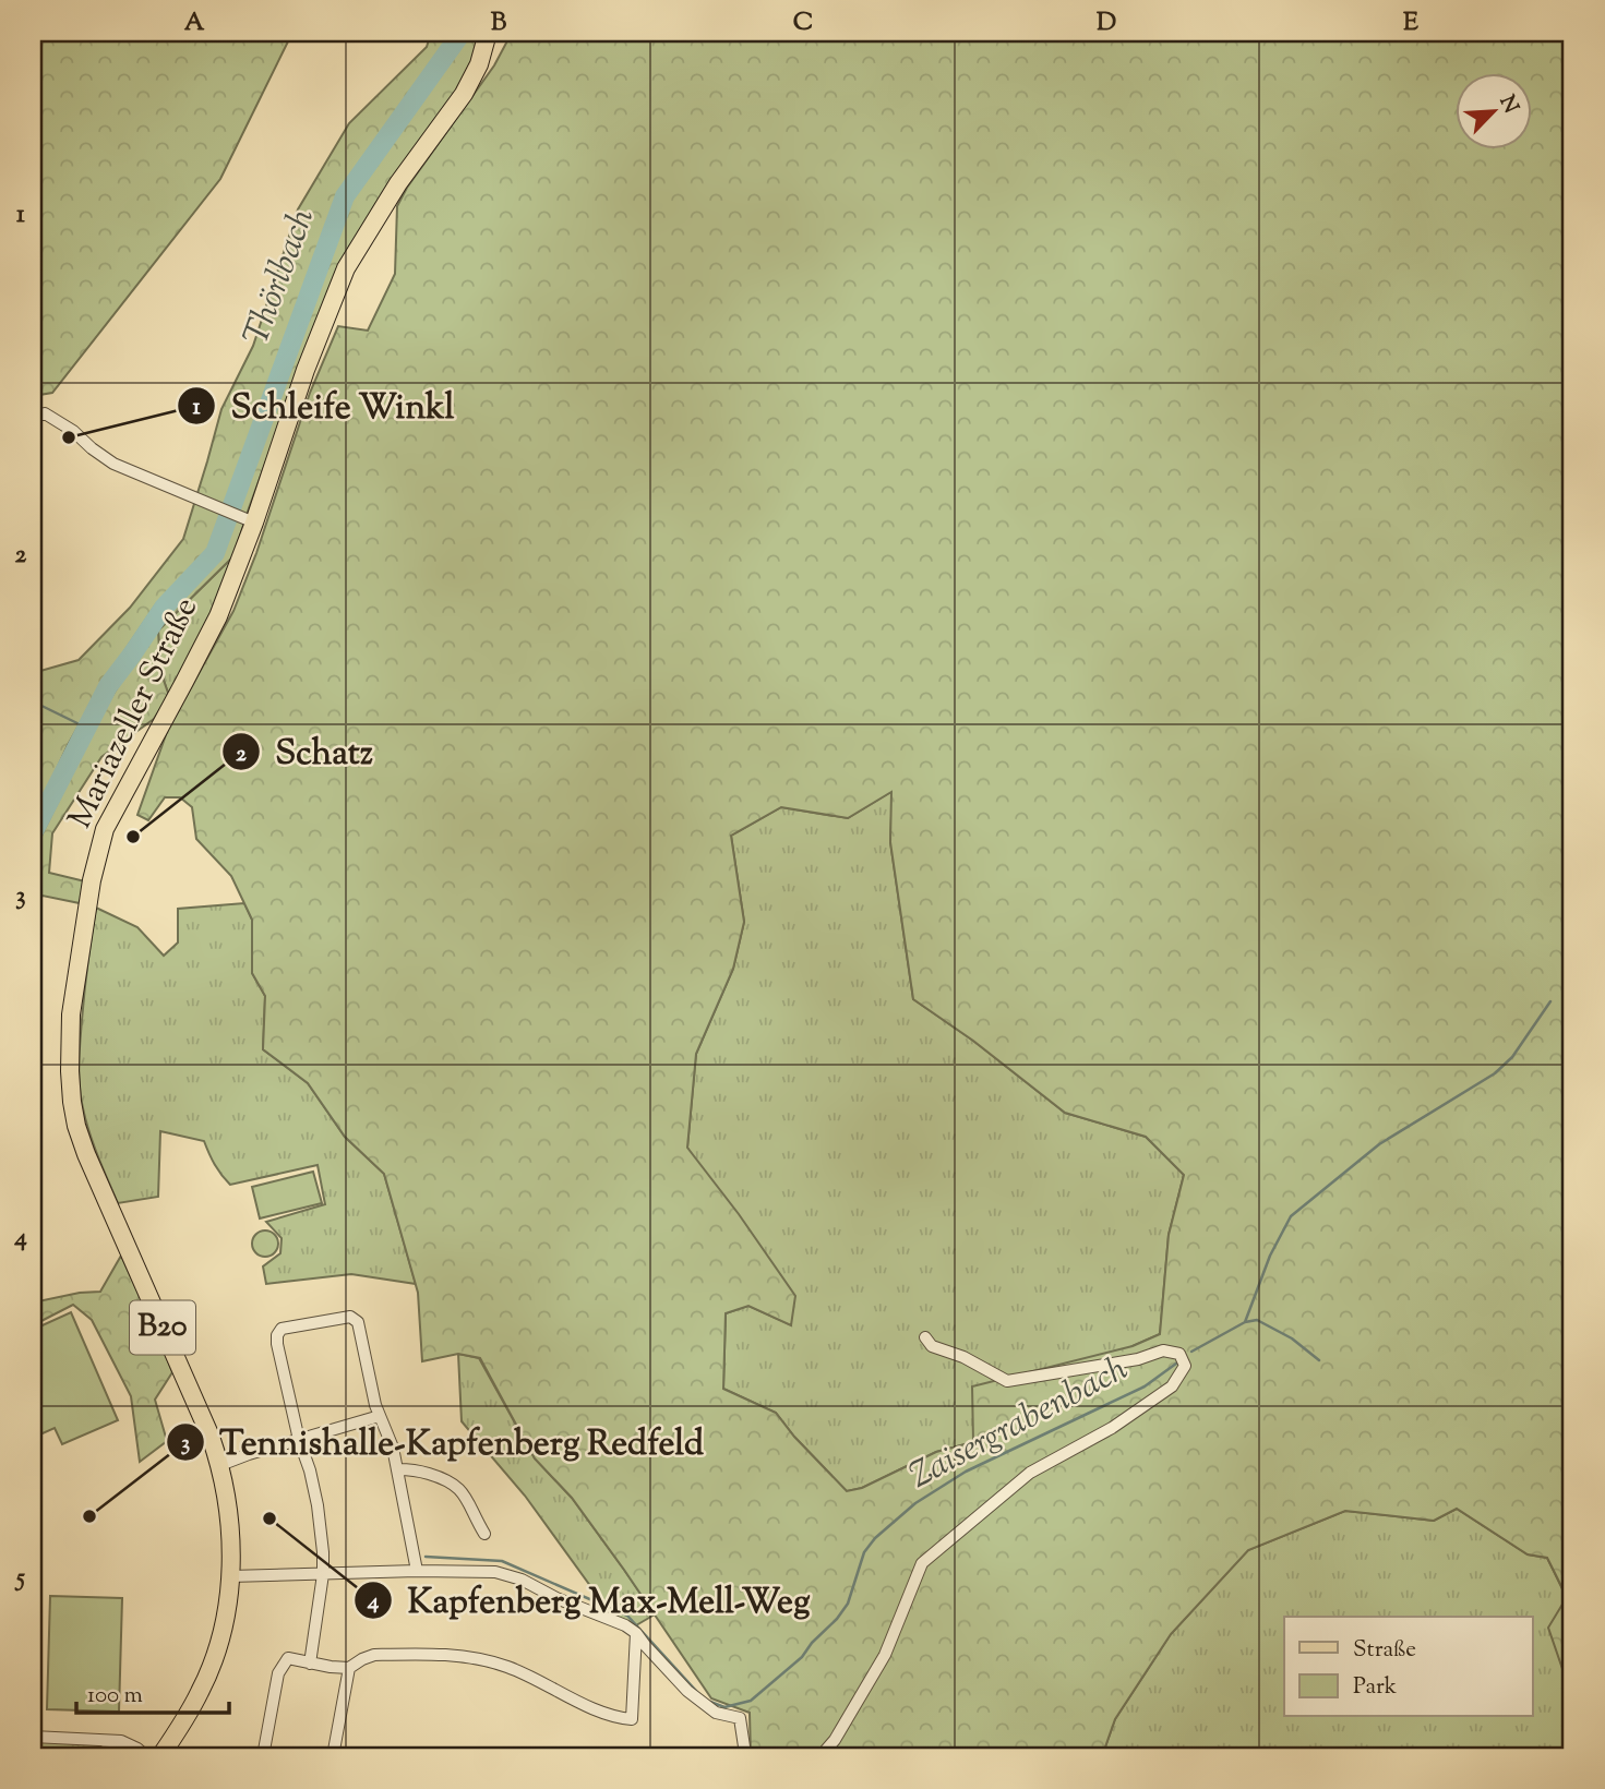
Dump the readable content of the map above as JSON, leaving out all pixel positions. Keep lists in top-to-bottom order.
{
  "streets": {
    "main road": ["Mariazeller Straße", "B20"]
  },
  "water": ["Thörlbach", "Zaisergrabenbach"],
  "places": [
    "Schleife Winkl",
    "Schatz",
    "Tennishalle-Kapfenberg Redfeld",
    "Kapfenberg Max-Mell-Weg"
  ],
  "legend": ["Straße", "Park"],
  "scale_bar": "100 m",
  "north": "top right",
  "grid": {
    "columns": [
      "A",
      "B",
      "C",
      "D",
      "E"
    ],
    "rows": [
      "1",
      "2",
      "3",
      "4",
      "5"
    ]
  }
}
